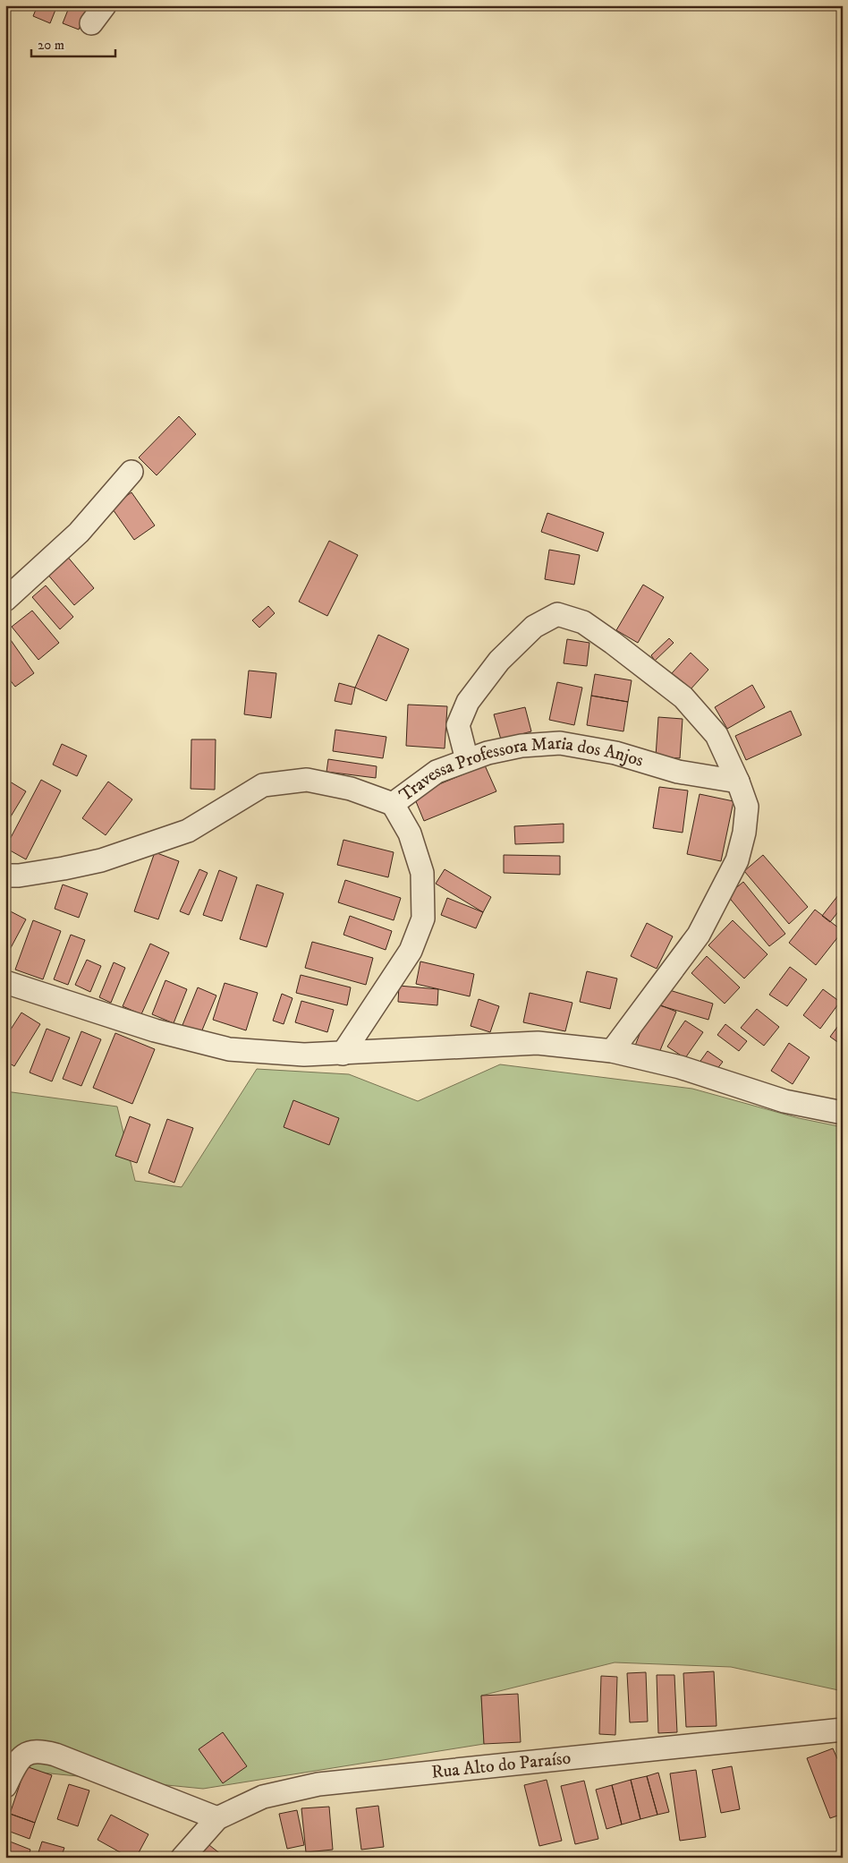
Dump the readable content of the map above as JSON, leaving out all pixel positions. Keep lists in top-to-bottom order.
{
  "streets": {
    "street": ["Travessa Professora Maria dos Anjos", "Rua Alto do Paraíso"]
  },
  "scale_bar": "20 m"
}
